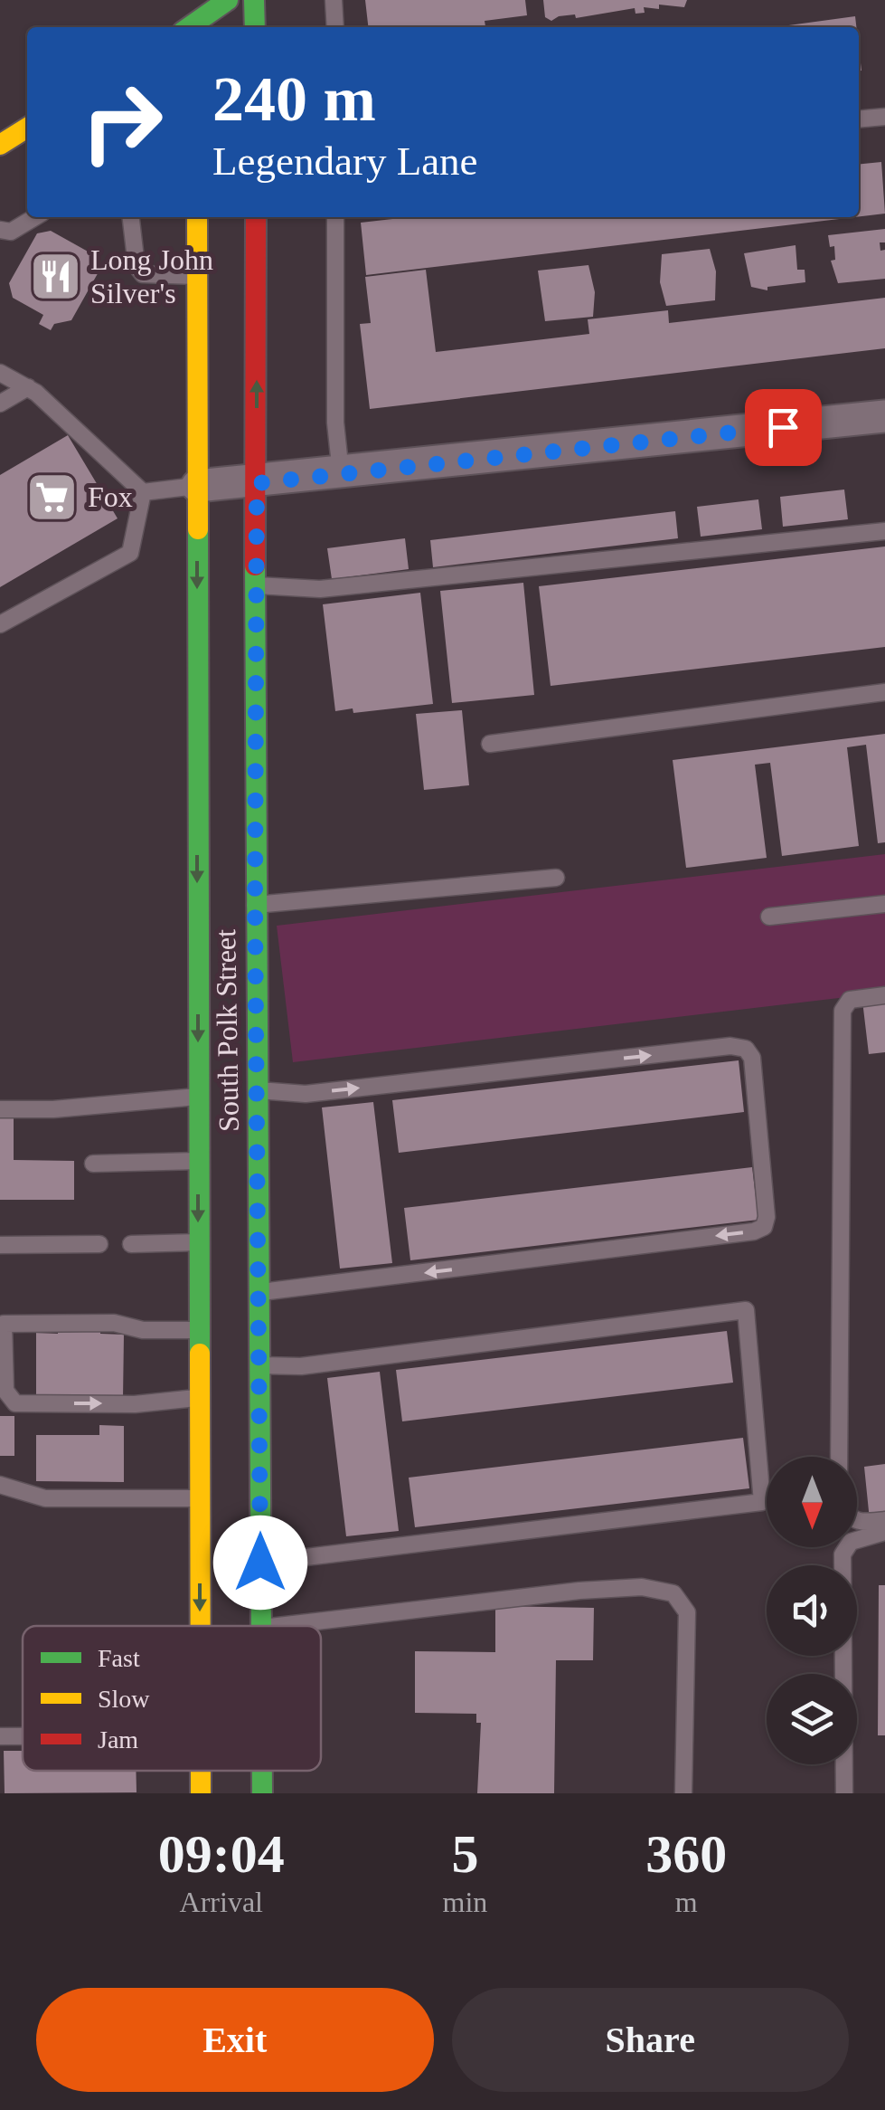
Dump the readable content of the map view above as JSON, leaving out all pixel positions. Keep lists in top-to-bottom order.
{
  "streets": {
    "main road": ["South Polk Street"]
  },
  "places": {
    "restaurant": ["Long John Silver's"],
    "supermarket": ["Fox"]
  },
  "legend": ["Fast", "Slow", "Jam"],
  "north": "bottom",
  "page": {
    "turn": ["240 m", "Legendary Lane"],
    "eta": [
      "09:04",
      "Arrival",
      "5",
      "min",
      "360",
      "m"
    ],
    "buttons": ["Exit", "Share"]
  }
}
